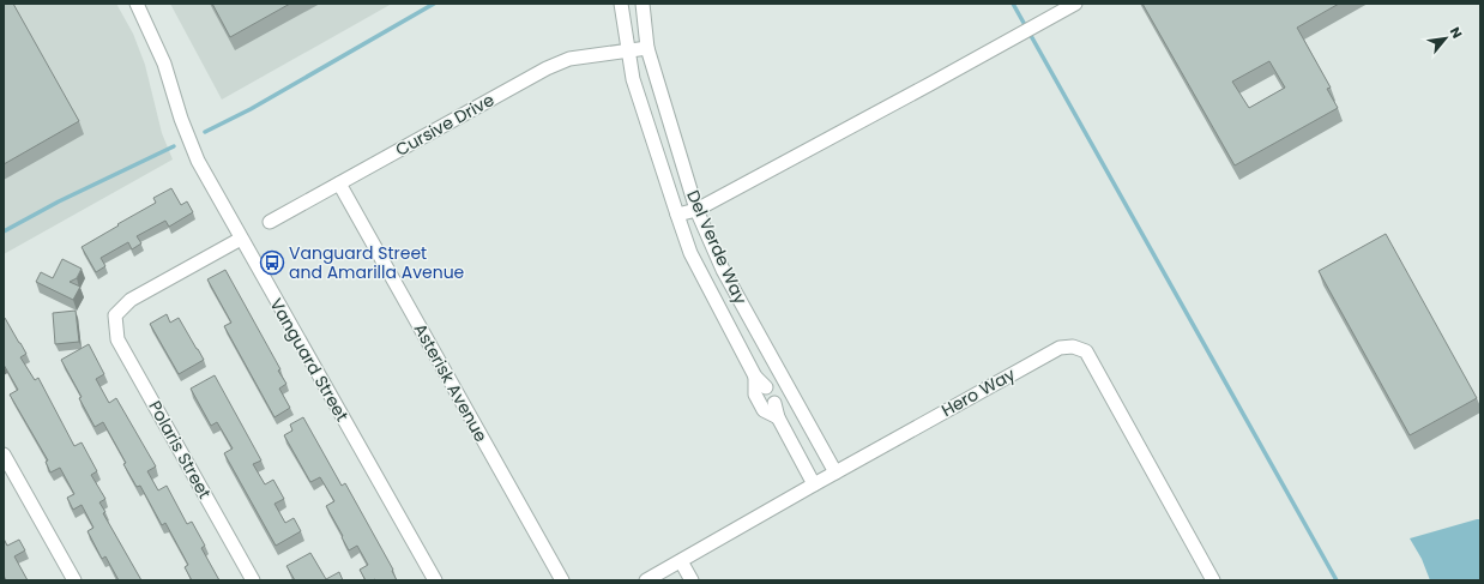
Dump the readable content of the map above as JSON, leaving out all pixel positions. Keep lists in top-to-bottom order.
{
  "streets": {
    "street": [
      "Cursive Drive",
      "Del Verde Way",
      "Vanguard Street",
      "Asterisk Avenue",
      "Hero Way",
      "Polaris Street"
    ]
  },
  "crossings": [
    ["Cursive Drive", "Del Verde Way"],
    ["Cursive Drive", "Asterisk Avenue"],
    ["Del Verde Way", "Hero Way"],
    ["Vanguard Street", "Polaris Street"]
  ],
  "places": {
    "bus stop": ["Vanguard Street and Amarilla Avenue"]
  },
  "north": "top right"
}
